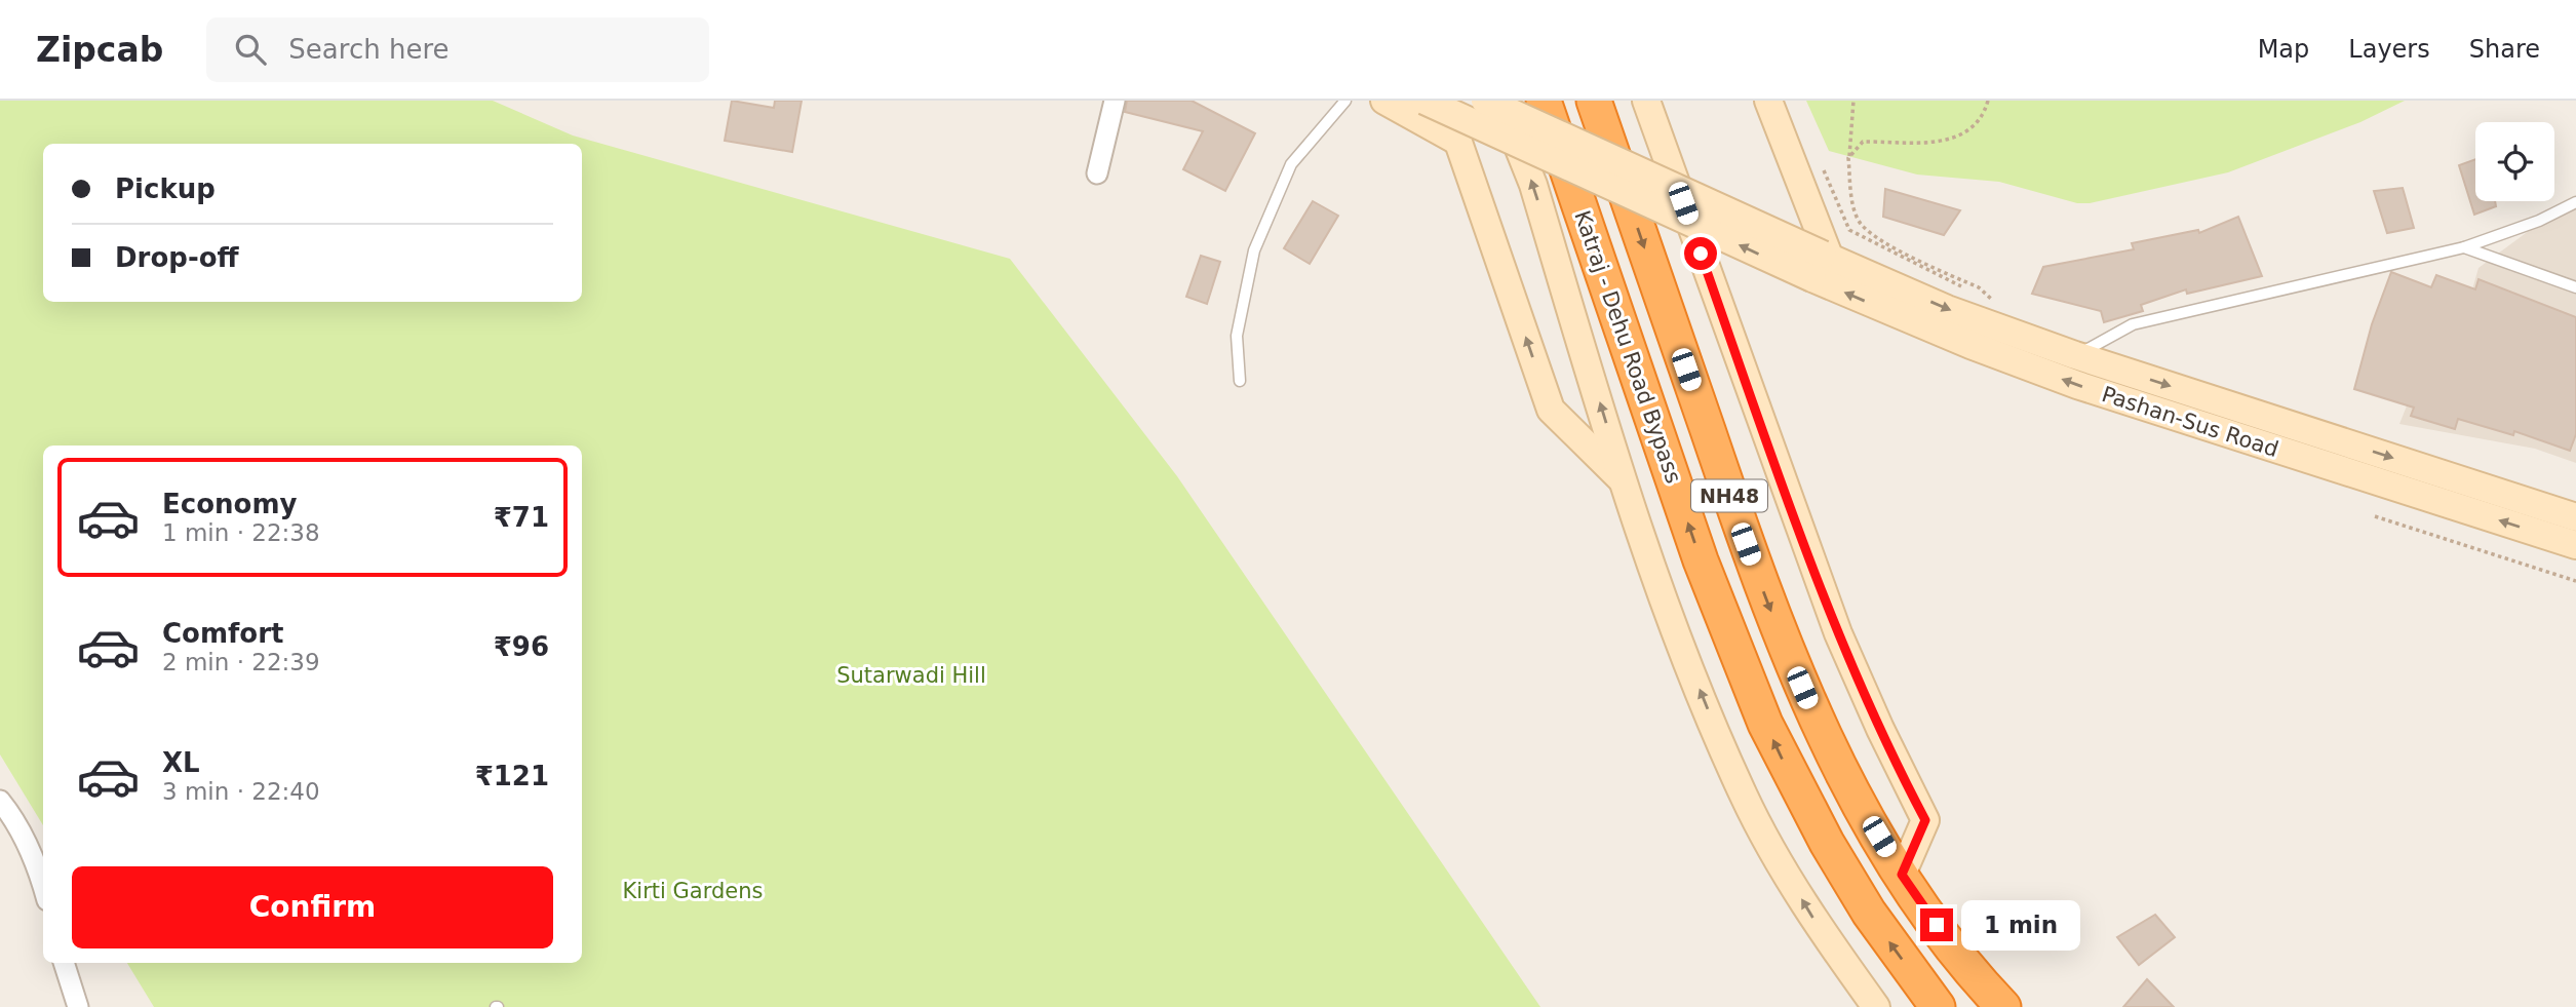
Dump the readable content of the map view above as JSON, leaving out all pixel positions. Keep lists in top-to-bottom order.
{
  "streets": {
    "highway": ["Katraj - Dehu Road Bypass", "NH48"],
    "street": ["Pashan-Sus Road"]
  },
  "parks": ["Sutarwadi Hill", "Kirti Gardens"],
  "page": {
    "header": "Zipcab",
    "search": "Search here",
    "nav": ["Map", "Layers", "Share"],
    "banner": ["Pickup", "Drop-off"],
    "list": [
      {
        "name": "Economy",
        "note": "1 min · 22:38",
        "value": "₹71"
      },
      {
        "name": "Comfort",
        "note": "2 min · 22:39",
        "value": "₹96"
      },
      {
        "name": "XL",
        "note": "3 min · 22:40",
        "value": "₹121"
      }
    ],
    "buttons": "Confirm",
    "bubble": "1 min"
  }
}
